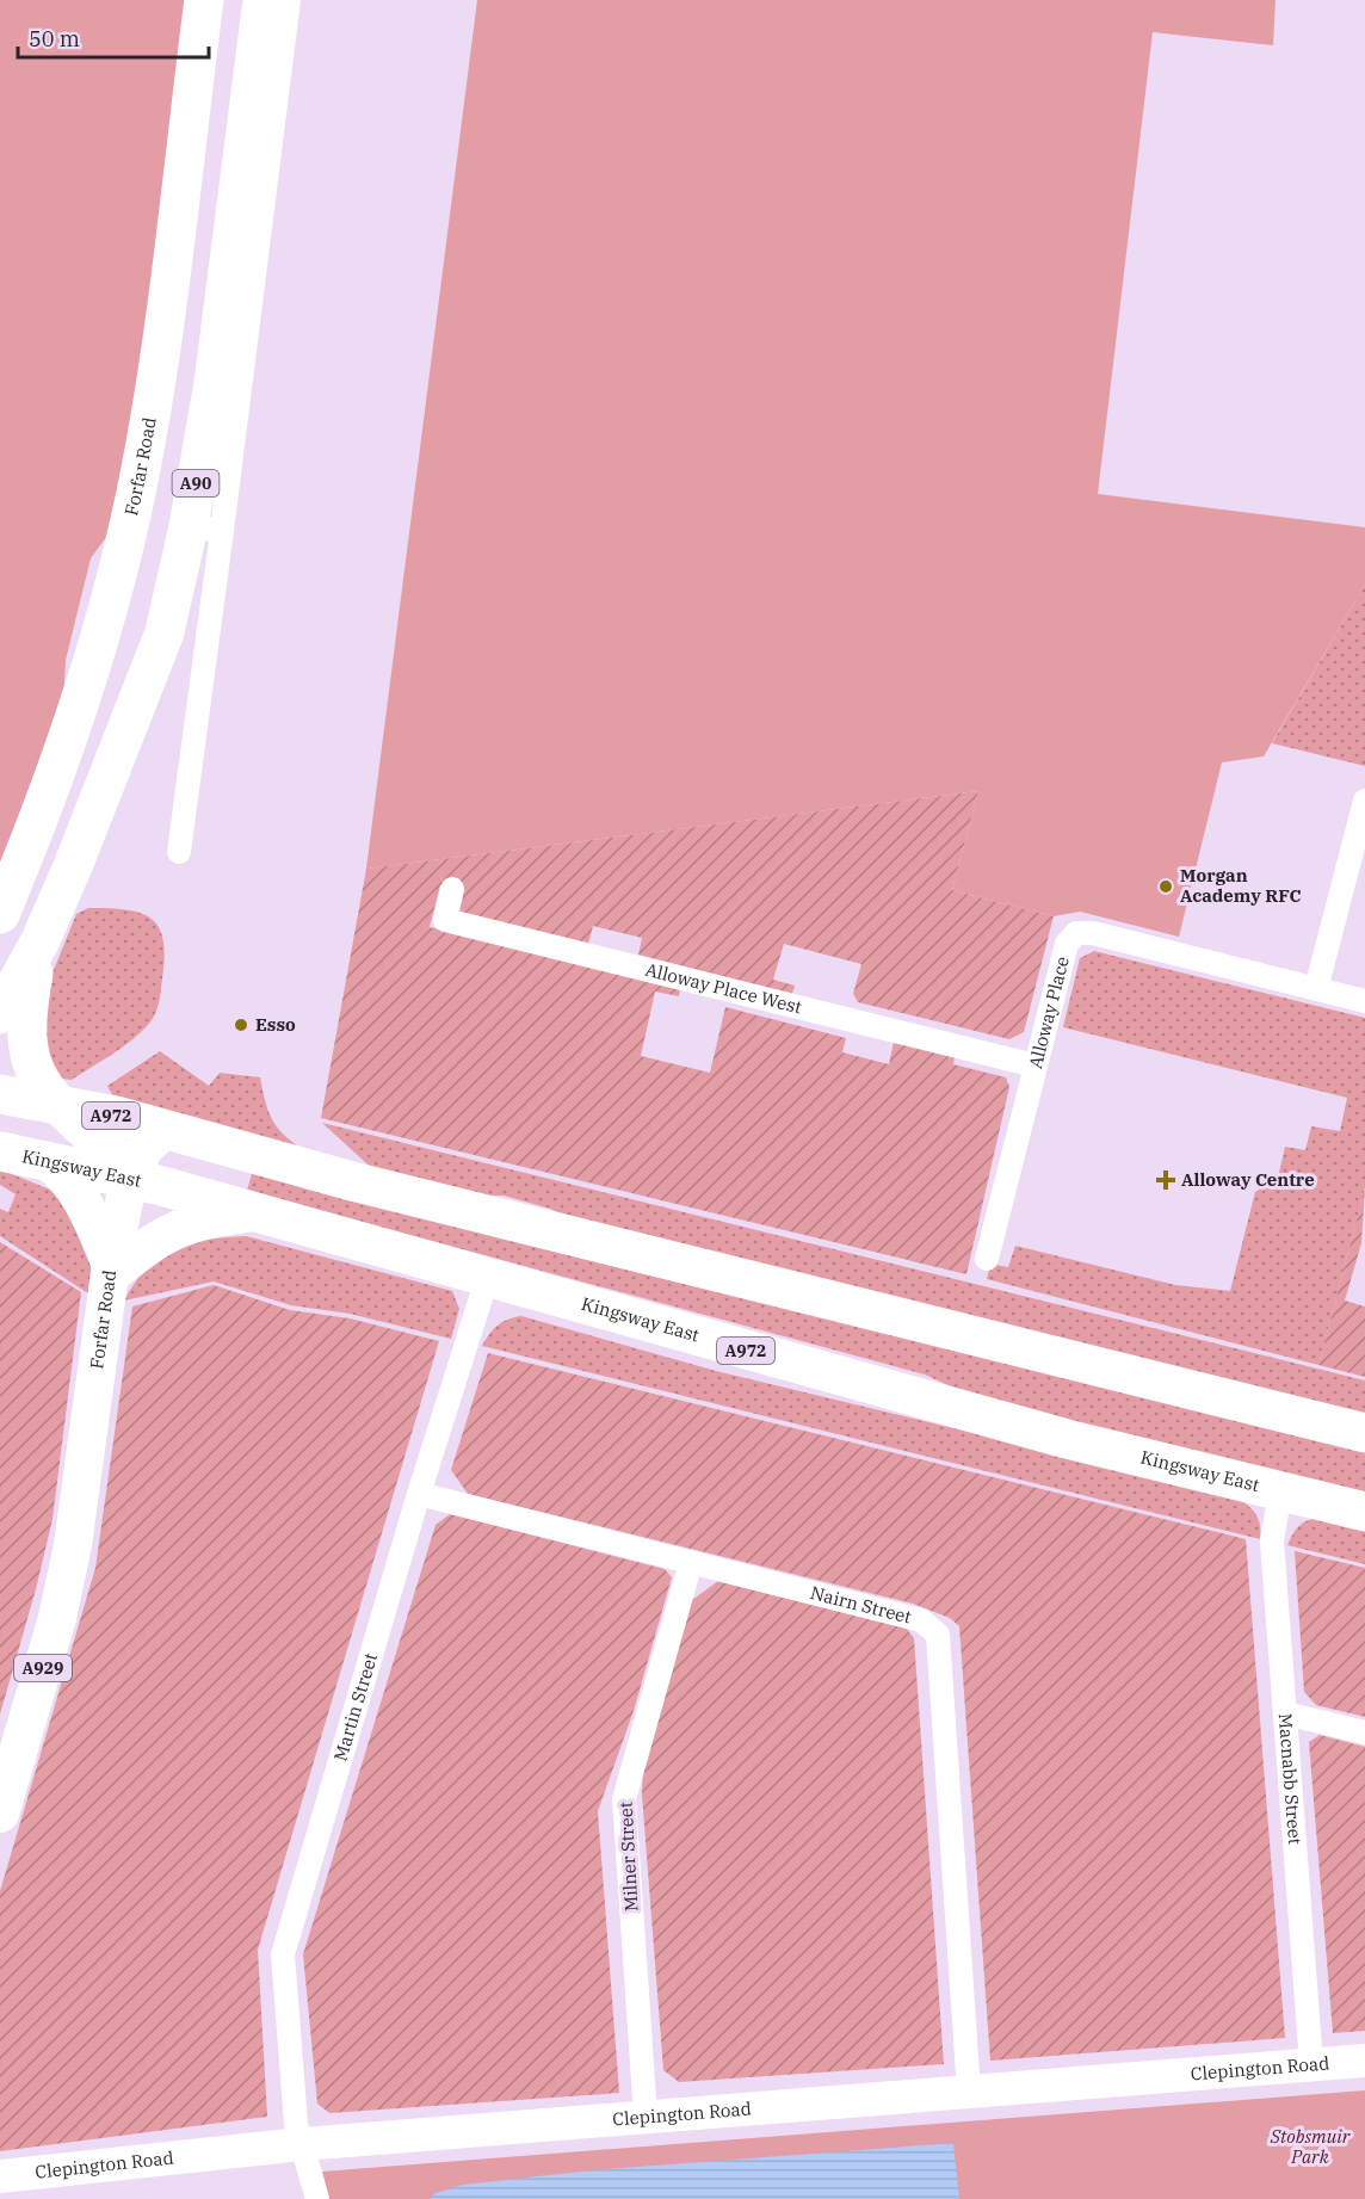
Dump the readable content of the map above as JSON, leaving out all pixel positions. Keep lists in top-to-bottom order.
{
  "streets": {
    "highway": [
      "Forfar Road",
      "A90",
      "A972",
      "Kingsway East"
    ],
    "main road": ["A929"],
    "street": [
      "Alloway Place West",
      "Alloway Place",
      "Nairn Street",
      "Martin Street",
      "Macnabb Street",
      "Milner Street",
      "Clepington Road"
    ]
  },
  "crossings": [
    ["Forfar Road", "A972"],
    ["Forfar Road", "Kingsway East"],
    ["A90", "A972"],
    ["Alloway Place West", "Alloway Place"],
    ["Kingsway East", "Martin Street"],
    ["Kingsway East", "Macnabb Street"],
    ["Nairn Street", "Martin Street"],
    ["Nairn Street", "Milner Street"],
    ["Nairn Street", "Clepington Road"],
    ["Martin Street", "Clepington Road"],
    ["Macnabb Street", "Clepington Road"],
    ["Milner Street", "Clepington Road"]
  ],
  "parks": ["Stobsmuir Park"],
  "places": {
    "other": ["Morgan Academy RFC", "Esso"],
    "health": ["Alloway Centre"]
  },
  "scale_bar": "50 m"
}
